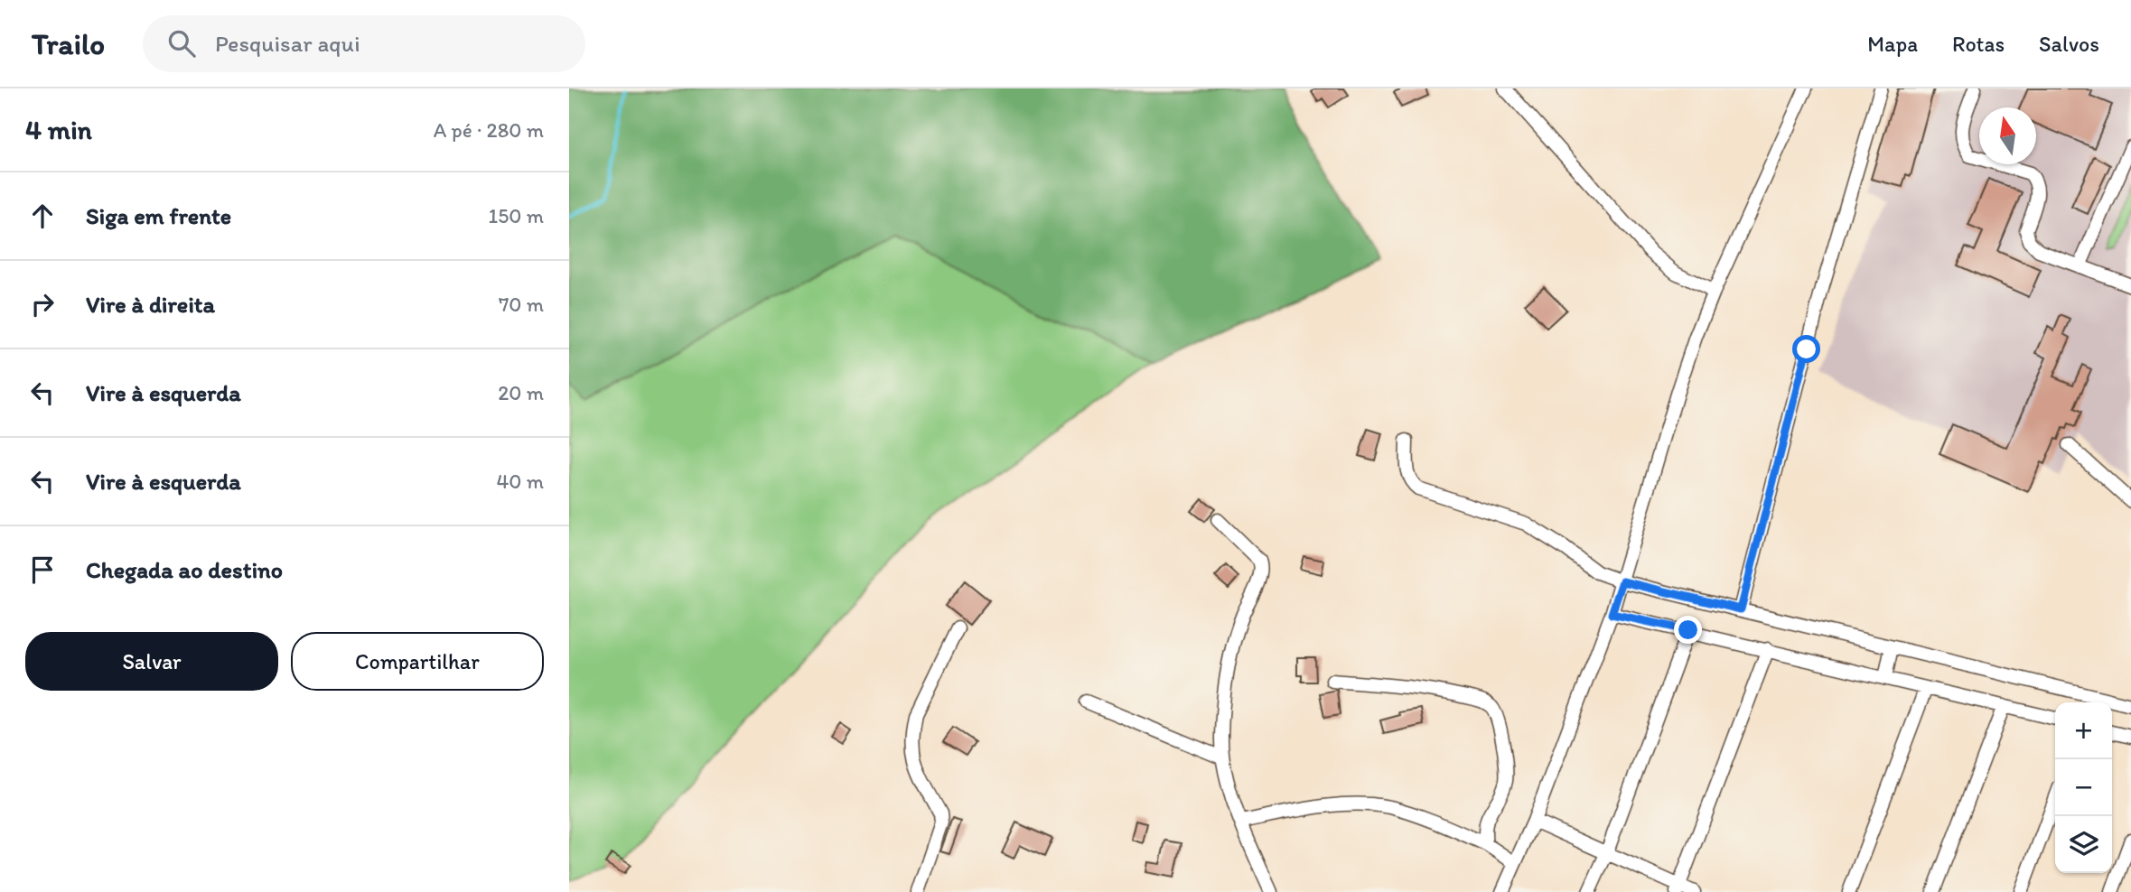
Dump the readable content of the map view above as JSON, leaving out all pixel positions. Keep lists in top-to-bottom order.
{
  "north": "top",
  "page": {
    "header": "Trailo",
    "search": "Pesquisar aqui",
    "nav": ["Mapa", "Rotas", "Salvos"],
    "heading": ["4 min", "A pé · 280 m"],
    "list": [
      ["Siga em frente", "150 m"],
      ["Vire à direita", "70 m"],
      ["Vire à esquerda", "20 m"],
      ["Vire à esquerda", "40 m"],
      "Chegada ao destino"
    ],
    "buttons": ["Salvar", "Compartilhar"],
    "map_buttons": ["+", "−"]
  }
}
